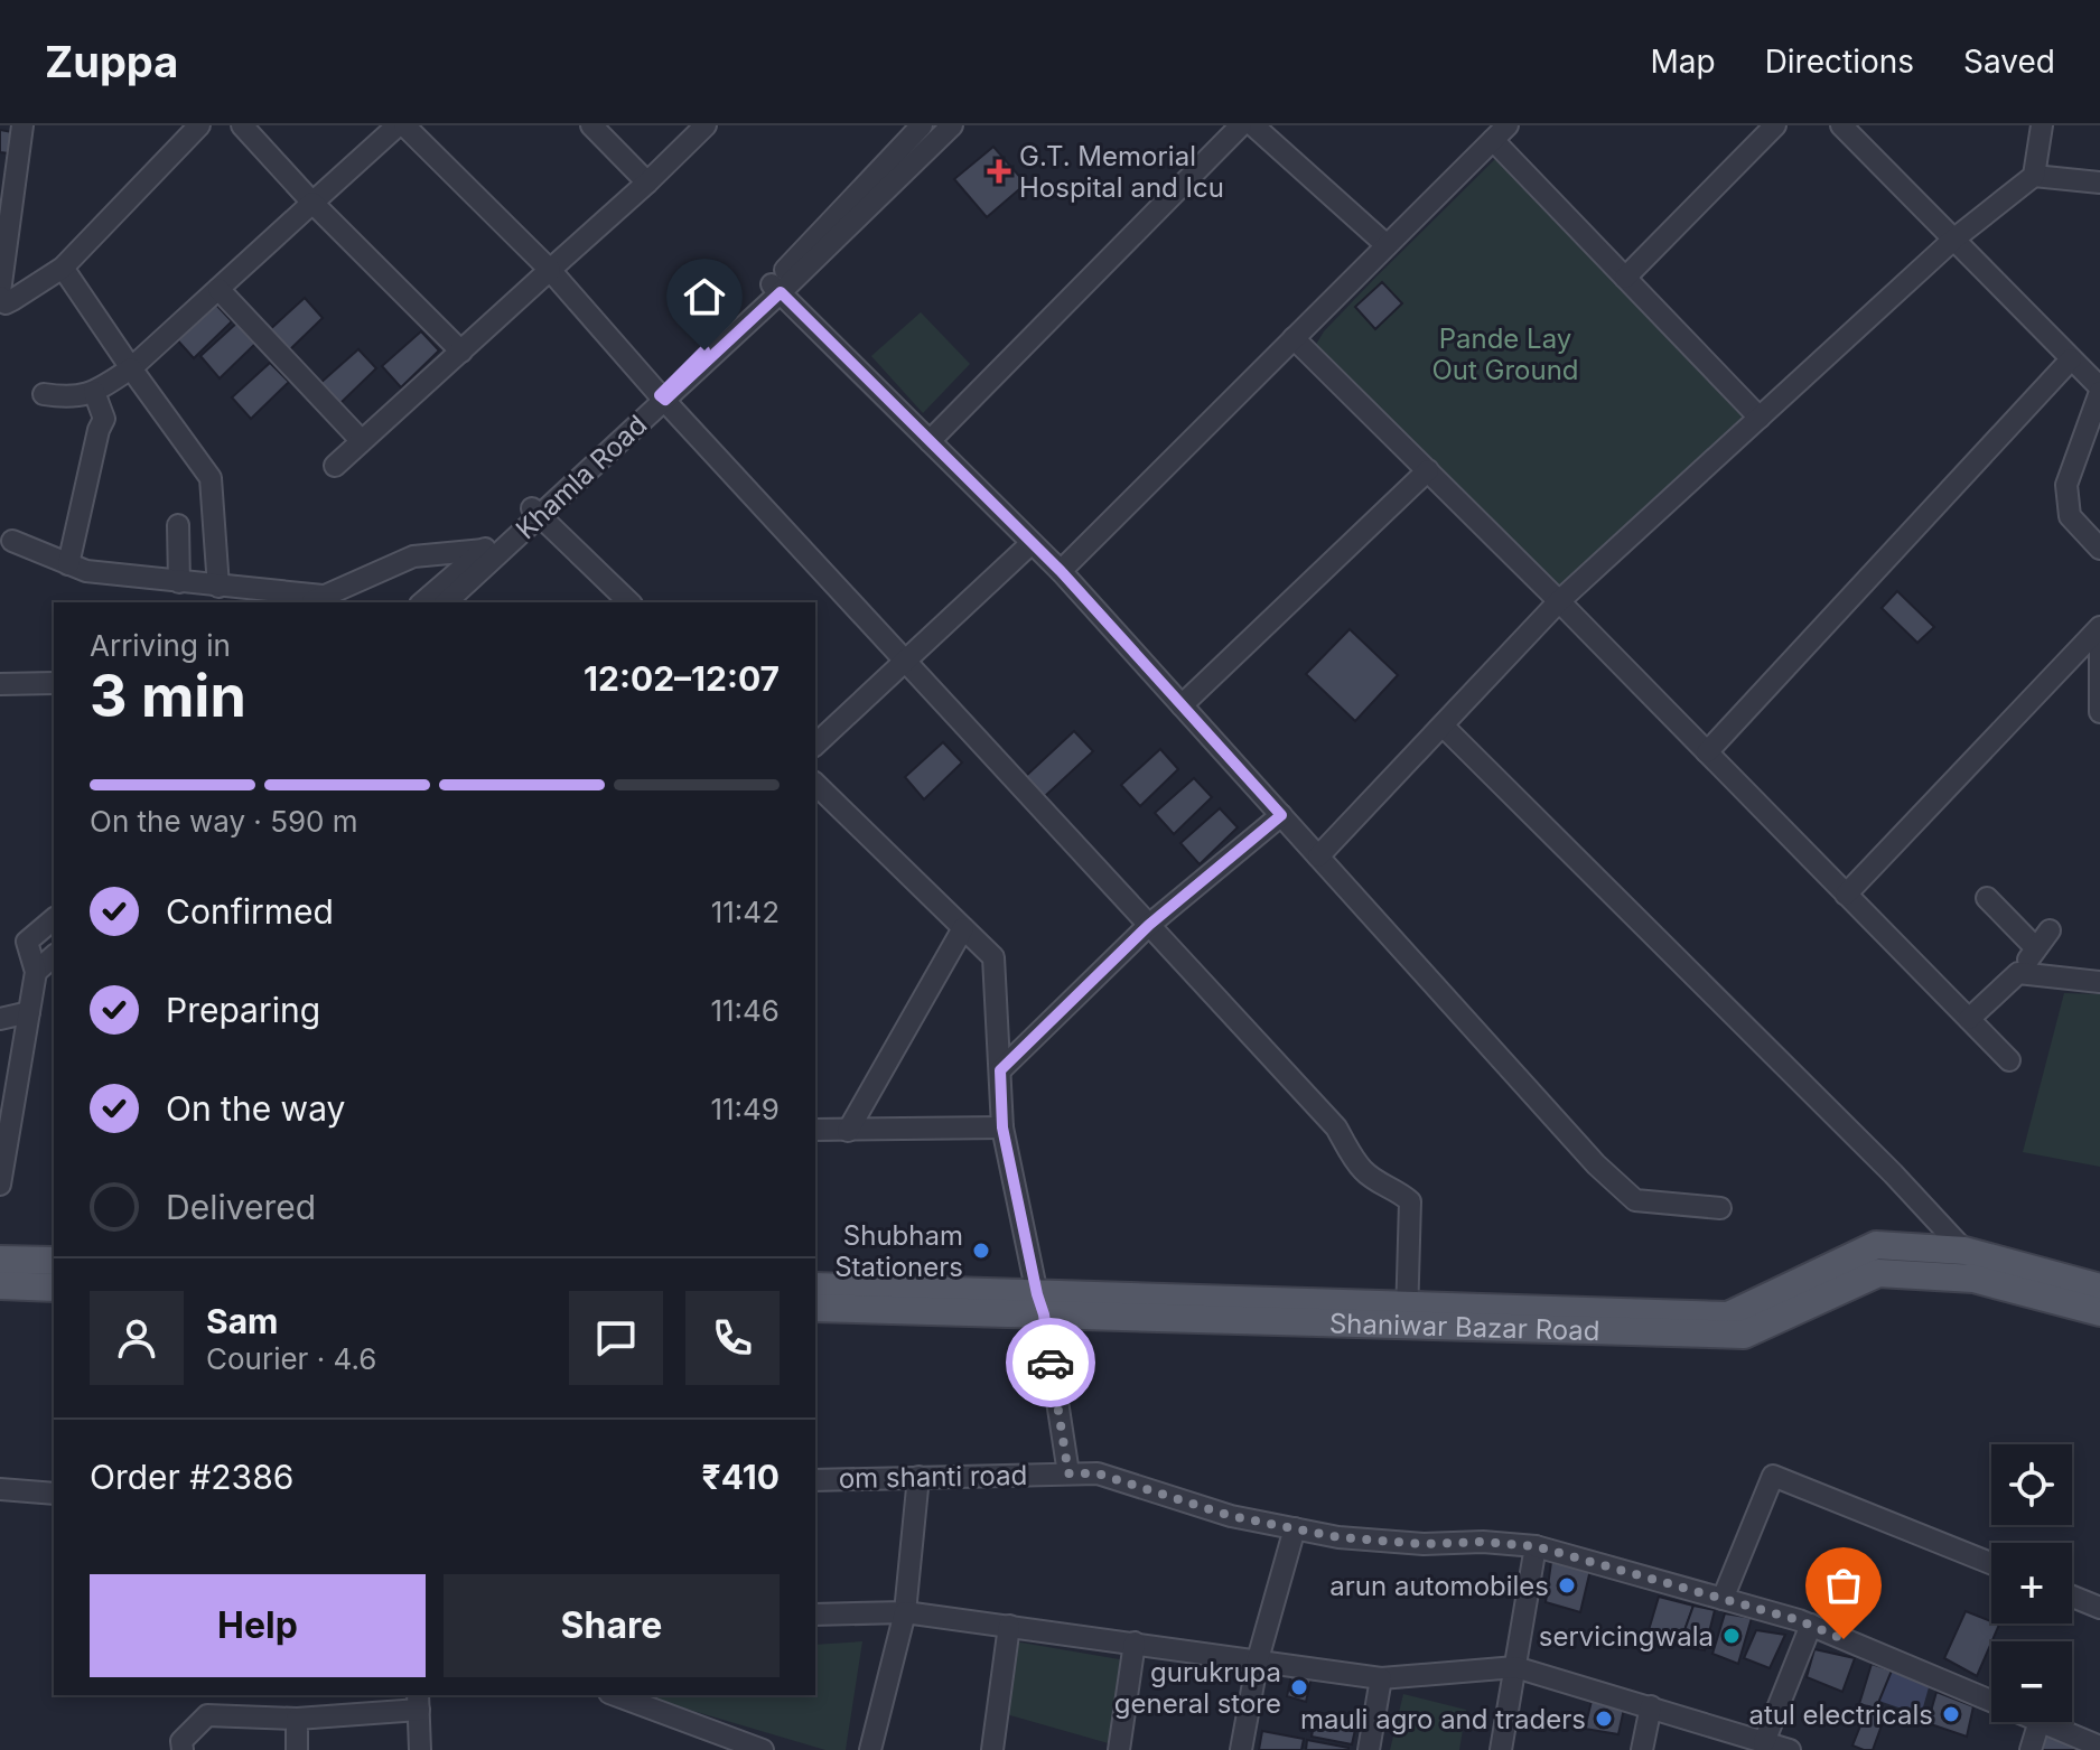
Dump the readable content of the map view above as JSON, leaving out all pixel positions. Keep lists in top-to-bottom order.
{
  "streets": {
    "main road": ["Shaniwar Bazar Road"],
    "street": ["Khamla Road", "om shanti road"]
  },
  "parks": ["Pande Lay Out Ground"],
  "places": {
    "health": ["G.T. Memorial Hospital and Icu"],
    "other": [
      "Shubham Stationers",
      "arun automobiles",
      "servicingwala",
      "gurukrupa general store",
      "atul electricals",
      "mauli agro and traders"
    ]
  },
  "page": {
    "header": "Zuppa",
    "nav": ["Map", "Directions", "Saved"],
    "heading": ["3 min", "Arriving in", "12:02–12:07"],
    "panel": [
      "Sam",
      "Courier · 4.6",
      "Order #2386",
      "₹410"
    ],
    "bar": "On the way · 590 m",
    "list": [
      ["Confirmed", "11:42"],
      ["Preparing", "11:46"],
      ["On the way", "11:49"],
      "Delivered"
    ],
    "map_buttons": ["+", "−"],
    "buttons": ["Help", "Share"]
  }
}
